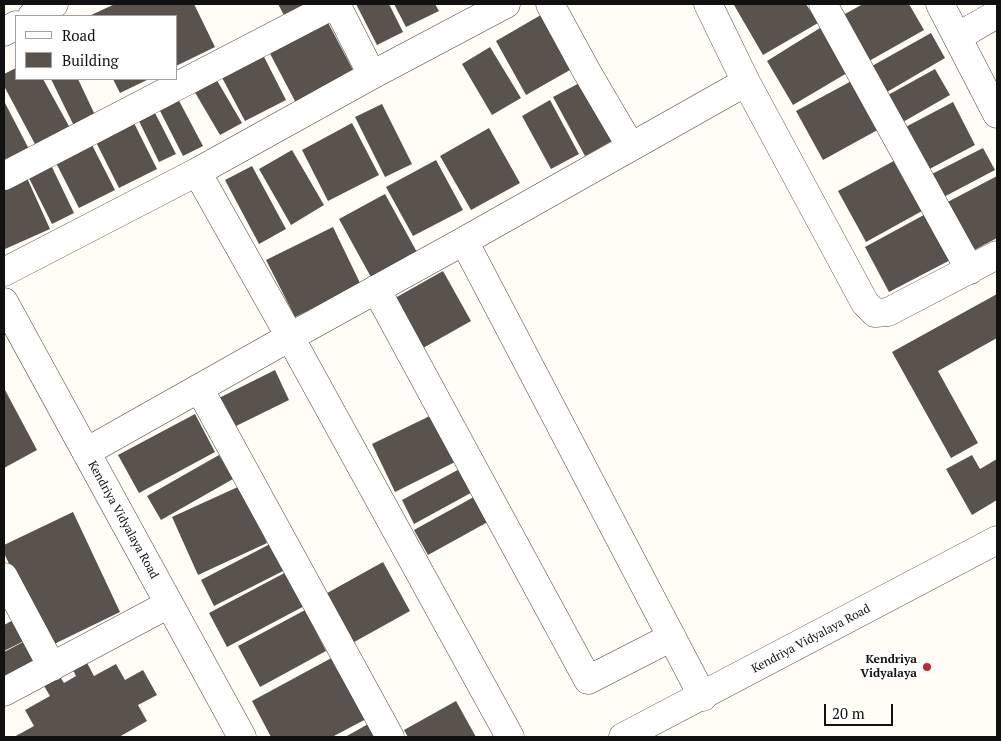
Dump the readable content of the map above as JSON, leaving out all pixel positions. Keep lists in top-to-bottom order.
{
  "streets": {
    "street": ["Kendriya Vidyalaya Road"]
  },
  "places": ["Kendriya Vidyalaya"],
  "legend": ["Road", "Building"],
  "scale_bar": "20 m"
}
